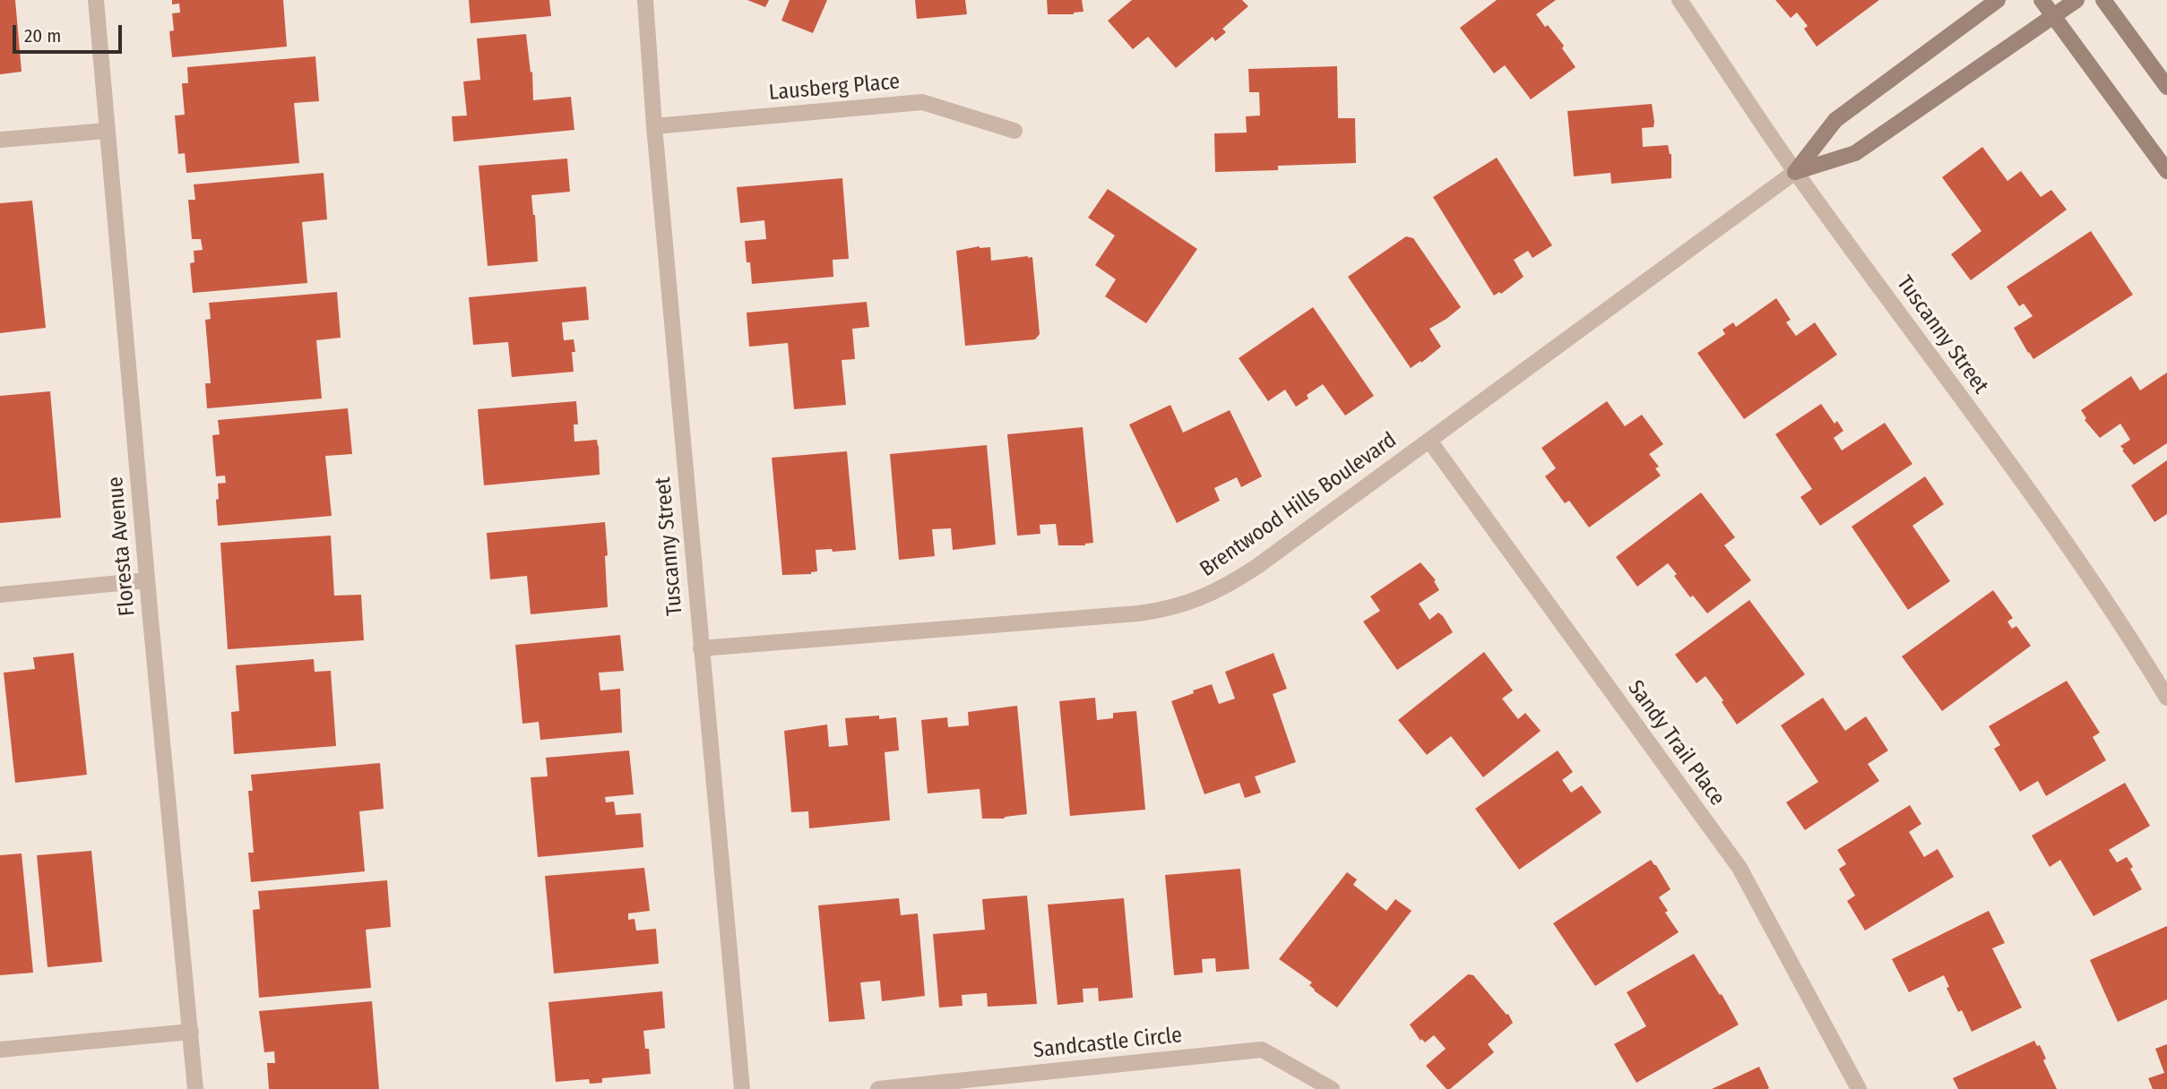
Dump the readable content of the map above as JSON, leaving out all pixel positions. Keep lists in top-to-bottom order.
{
  "streets": {
    "street": [
      "Lausberg Place",
      "Tuscanny Street",
      "Brentwood Hills Boulevard",
      "Floresta Avenue",
      "Sandy Trail Place",
      "Sandcastle Circle"
    ]
  },
  "crossings": [
    ["Lausberg Place", "Tuscanny Street"],
    ["Tuscanny Street", "Brentwood Hills Boulevard"],
    ["Brentwood Hills Boulevard", "Sandy Trail Place"]
  ],
  "scale_bar": "20 m"
}
